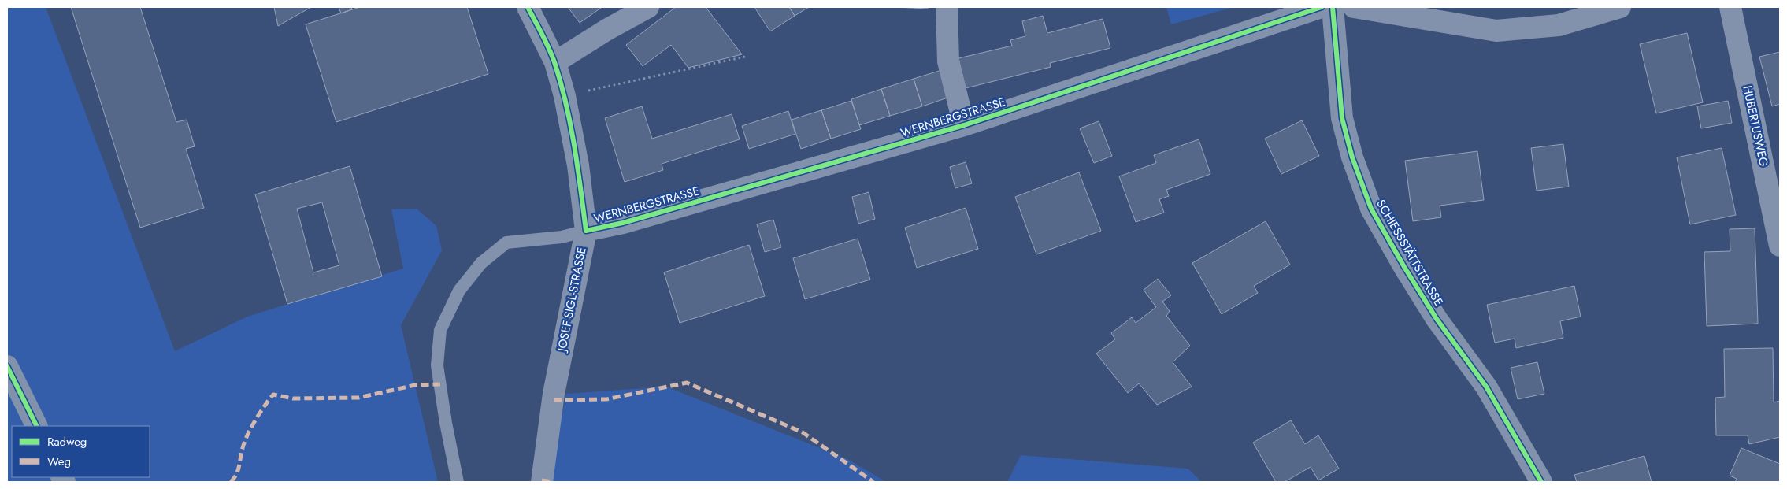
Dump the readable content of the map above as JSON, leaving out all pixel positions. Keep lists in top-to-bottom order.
{
  "streets": {
    "street": [
      "WERNBERGSTRASSE",
      "HUBERTUSWEG",
      "SCHIESSSTÄTTSTRASSE",
      "JOSEF-SIGL-STRASSE"
    ]
  },
  "crossings": [
    ["WERNBERGSTRASSE", "JOSEF-SIGL-STRASSE"]
  ],
  "legend": ["Radweg", "Weg"]
}
